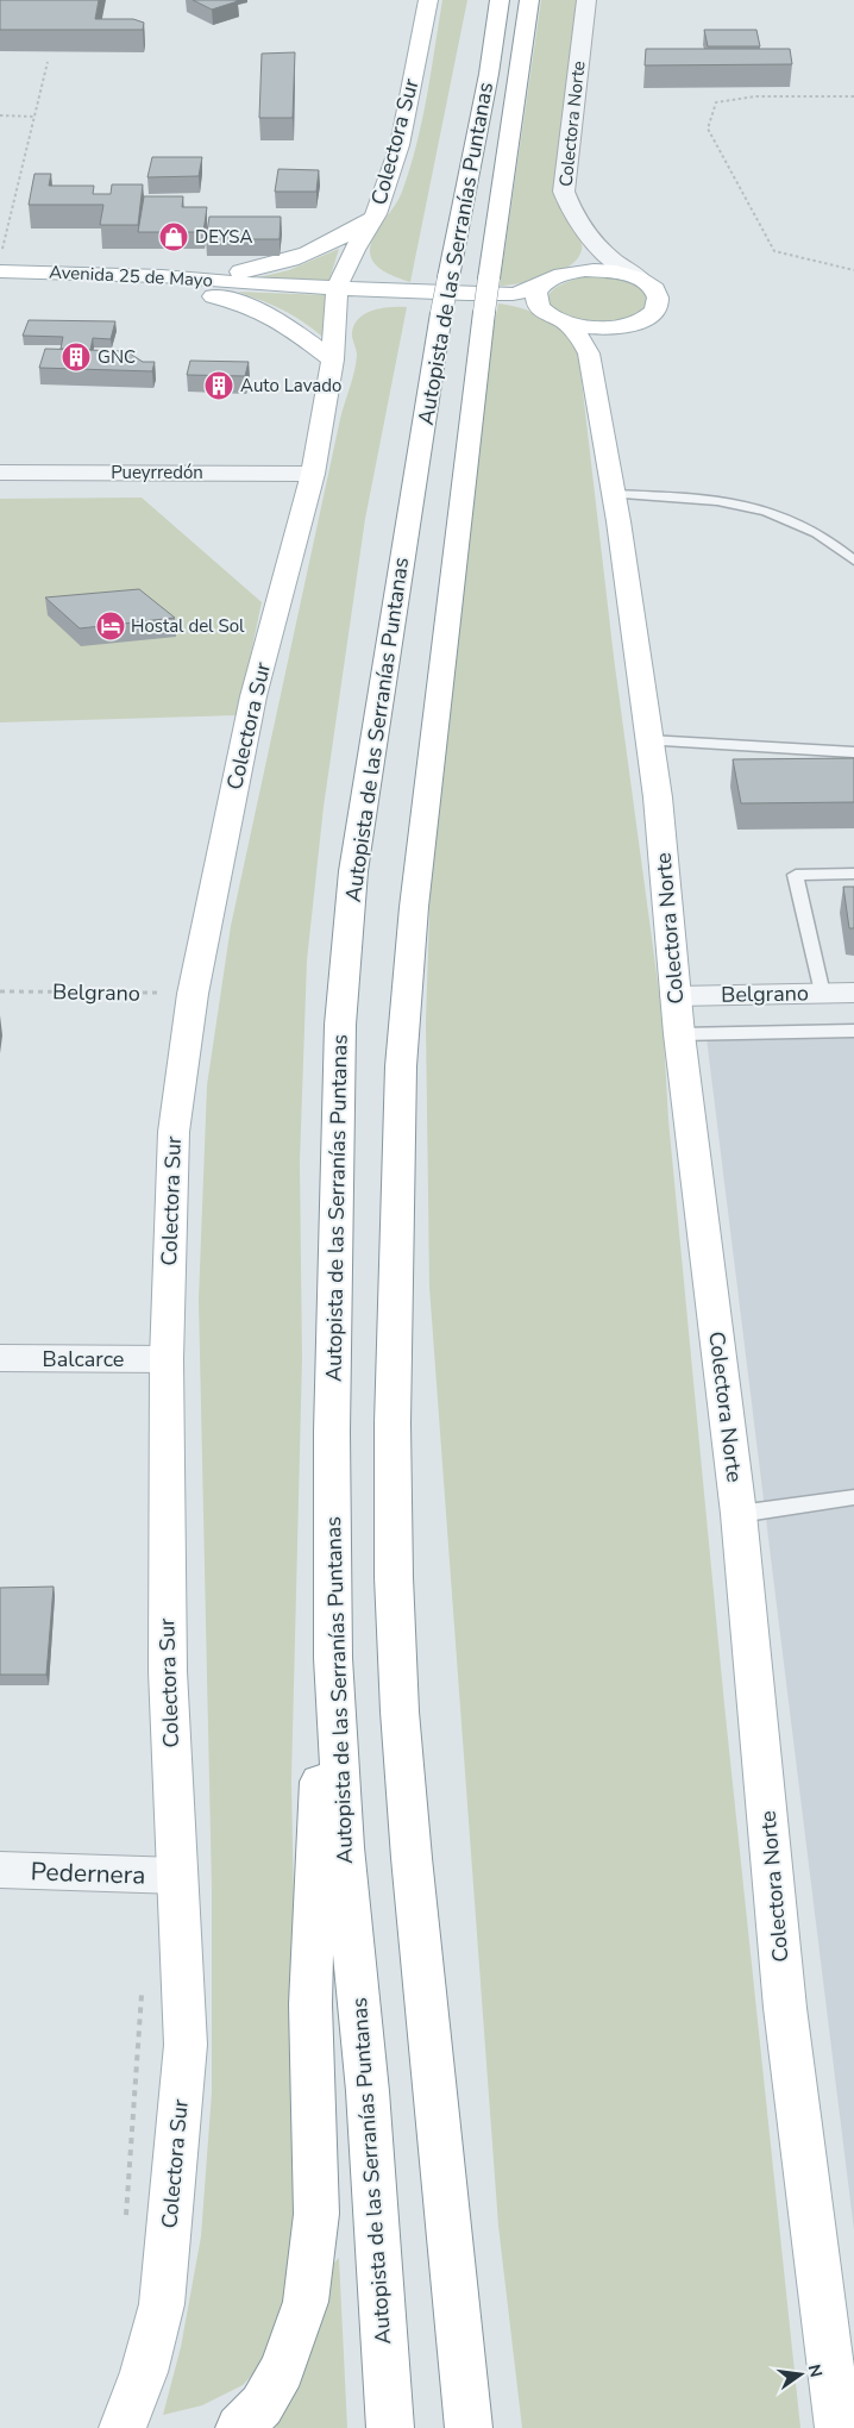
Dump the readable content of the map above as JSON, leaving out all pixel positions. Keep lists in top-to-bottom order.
{
  "streets": {
    "main road": [
      "Colectora Norte",
      "Colectora Sur",
      "Autopista de las Serranías Puntanas",
      "Avenida 25 de Mayo"
    ],
    "street": [
      "Pueyrredón",
      "Belgrano",
      "Balcarce",
      "Pedernera"
    ]
  },
  "crossings": [
    ["Colectora Norte", "Avenida 25 de Mayo"],
    ["Colectora Norte", "Belgrano"],
    ["Colectora Sur", "Avenida 25 de Mayo"],
    ["Colectora Sur", "Pueyrredón"],
    ["Colectora Sur", "Belgrano"],
    ["Colectora Sur", "Balcarce"],
    ["Colectora Sur", "Pedernera"],
    ["Autopista de las Serranías Puntanas", "Avenida 25 de Mayo"]
  ],
  "places": {
    "shop": ["DEYSA"],
    "building": ["GNC", "Auto Lavado"],
    "hotel": ["Hostal del Sol"]
  },
  "north": "right"
}
